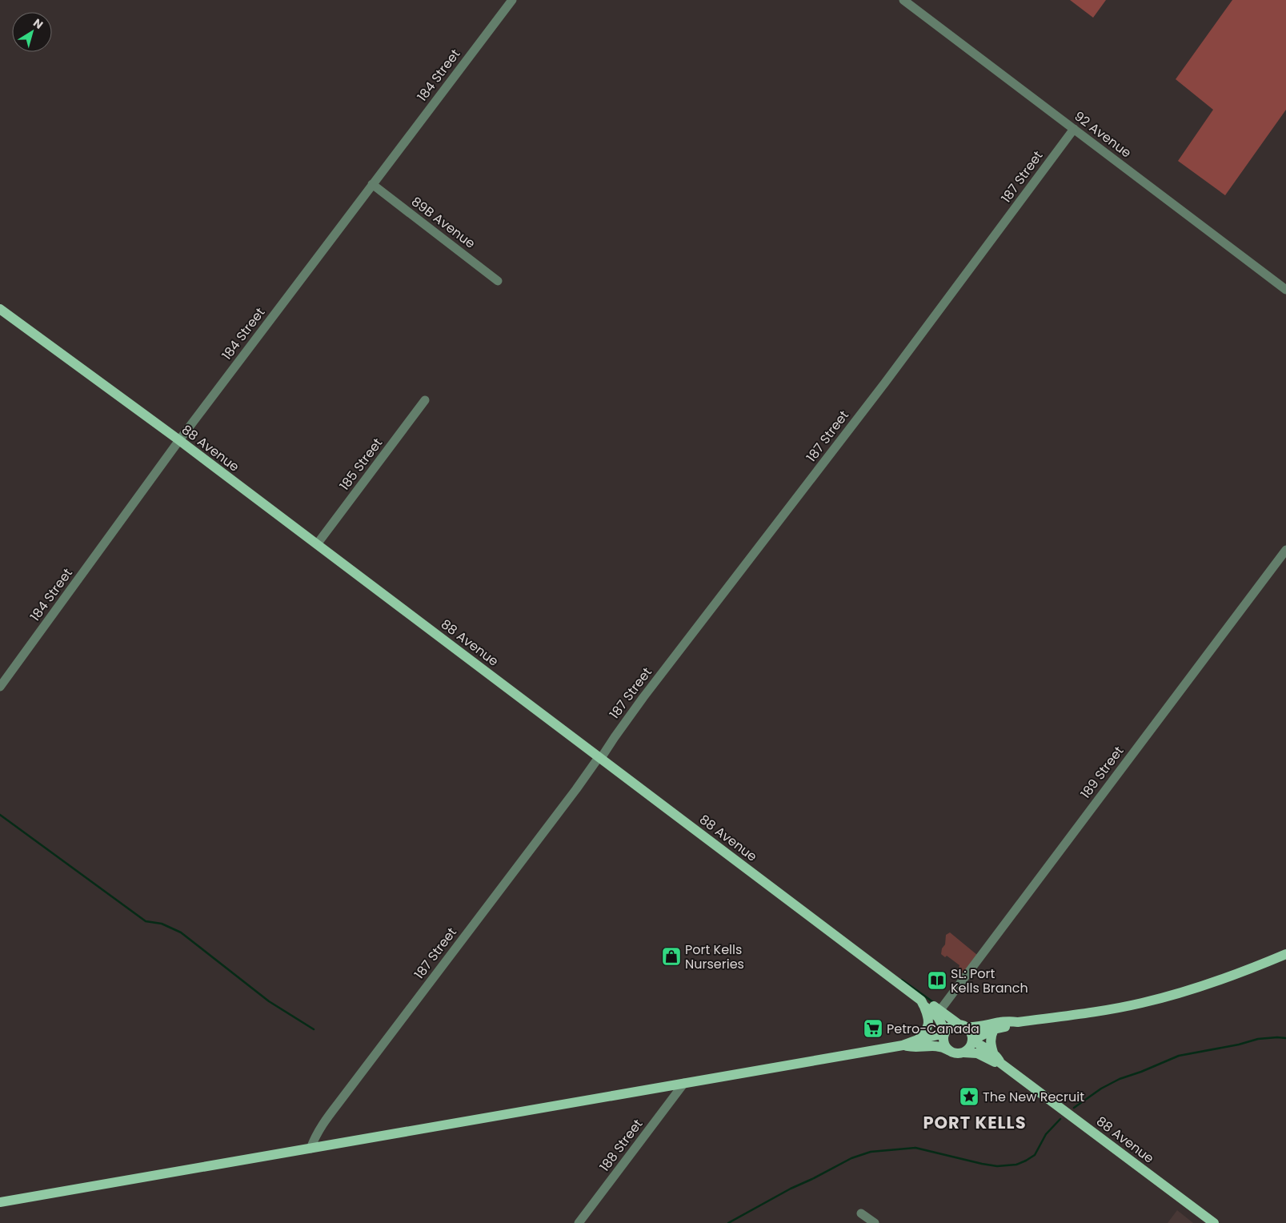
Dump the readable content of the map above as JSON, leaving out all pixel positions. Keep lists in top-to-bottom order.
{
  "streets": {
    "main road": ["88 Avenue"],
    "street": [
      "184 Street",
      "92 Avenue",
      "187 Street",
      "89B Avenue",
      "185 Street",
      "189 Street",
      "188 Street"
    ]
  },
  "crossings": [
    ["184 Street", "89B Avenue"],
    ["184 Street", "88 Avenue"],
    ["92 Avenue", "187 Street"],
    ["187 Street", "88 Avenue"],
    ["88 Avenue", "185 Street"],
    ["88 Avenue", "189 Street"]
  ],
  "districts": ["PORT KELLS"],
  "places": {
    "shop": ["Port Kells Nurseries"],
    "library": ["SL: Port Kells Branch"],
    "supermarket": ["Petro-Canada"],
    "place": ["The New Recruit"]
  },
  "north": "top right"
}
